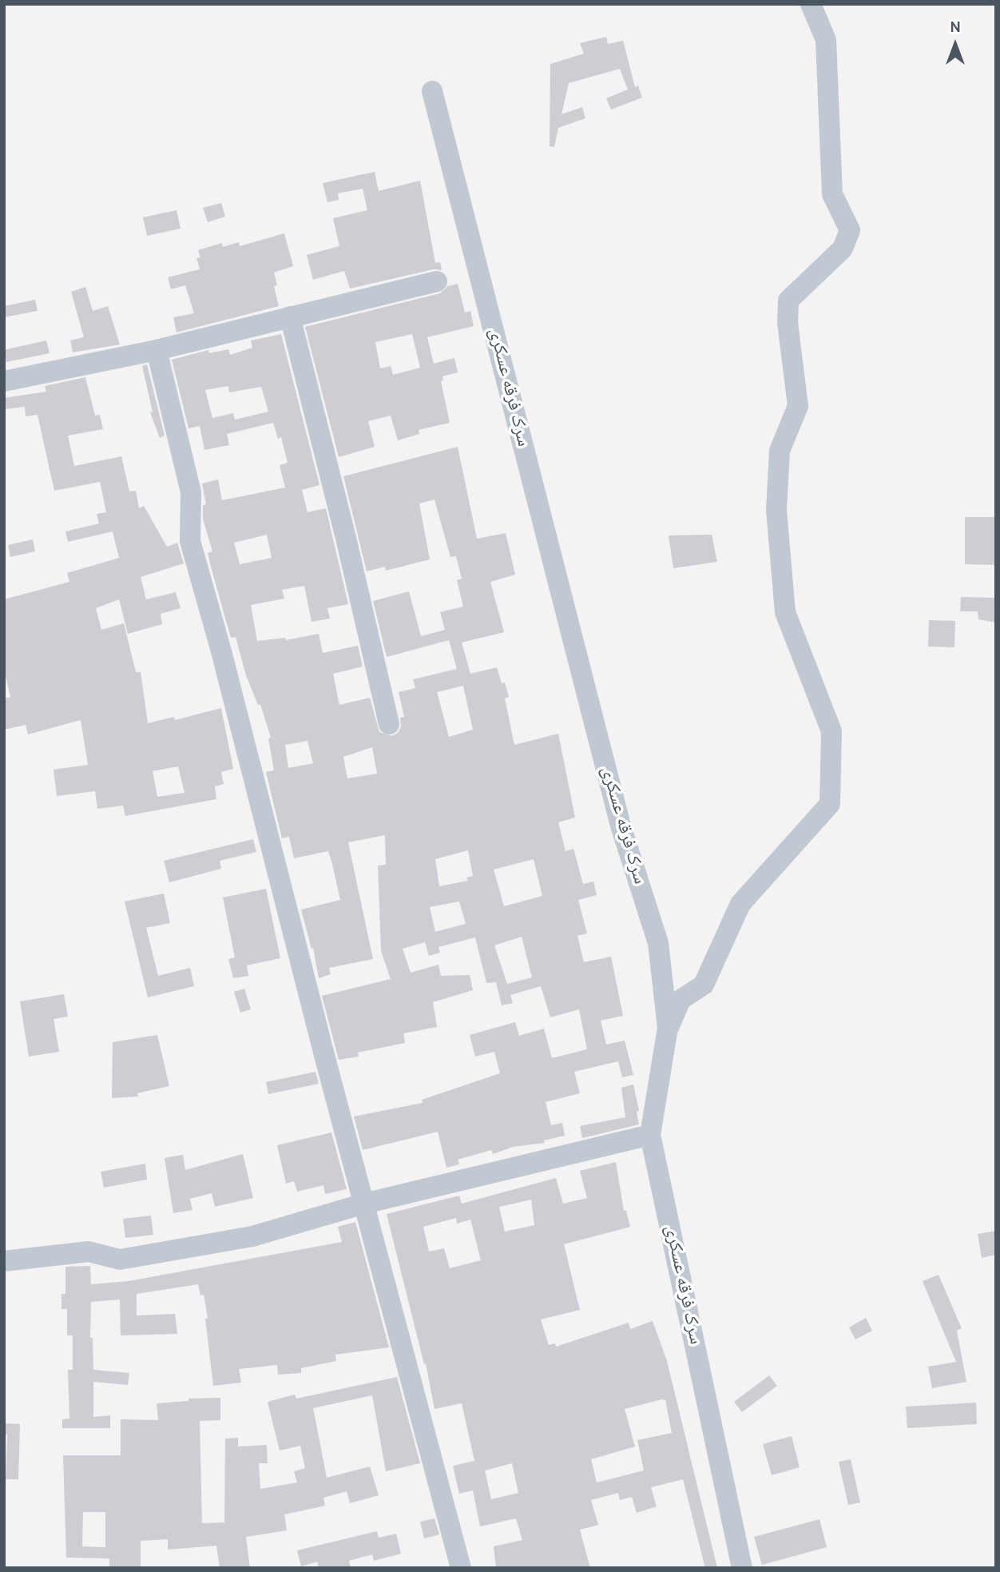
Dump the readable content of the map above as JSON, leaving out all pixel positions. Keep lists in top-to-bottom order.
{
  "streets": {
    "street": ["سرک فرقه عسکری"]
  },
  "north": "top"
}
